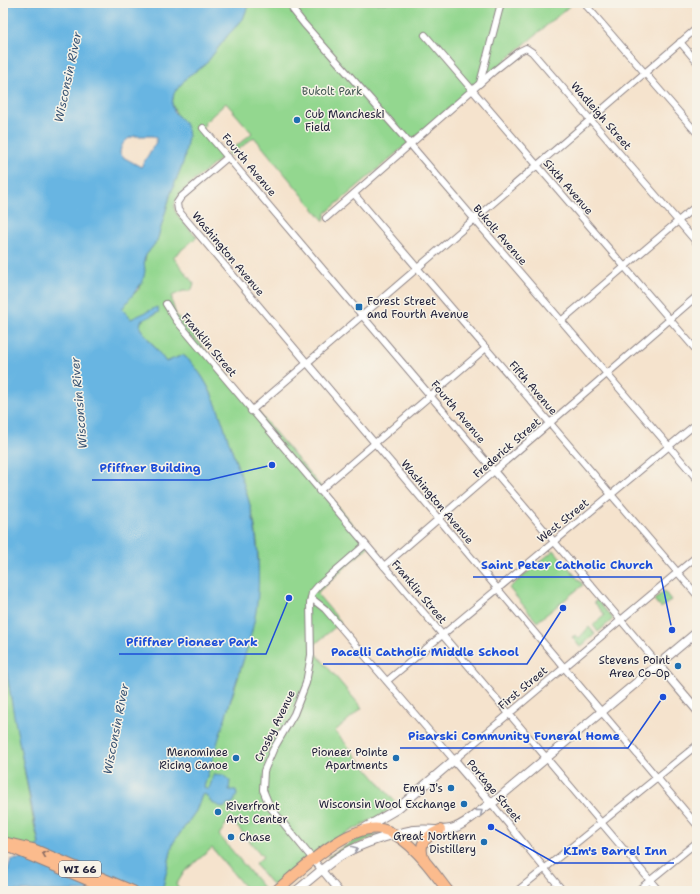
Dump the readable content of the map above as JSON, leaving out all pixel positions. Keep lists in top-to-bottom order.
{
  "streets": {
    "main road": ["WI 66"],
    "street": [
      "Wadleigh Street",
      "Fourth Avenue",
      "Sixth Avenue",
      "Bukolt Avenue",
      "Washington Avenue",
      "Franklin Street",
      "Fifth Avenue",
      "Frederick Street",
      "West Street",
      "First Street",
      "Crosby Avenue",
      "Portage Street"
    ]
  },
  "crossings": [
    ["Fourth Avenue", "Washington Avenue"],
    ["Fourth Avenue", "Frederick Street"],
    ["Fourth Avenue", "West Street"],
    ["Fourth Avenue", "First Street"],
    ["Sixth Avenue", "Frederick Street"],
    ["Bukolt Avenue", "Frederick Street"],
    ["Bukolt Avenue", "West Street"],
    ["Washington Avenue", "Frederick Street"],
    ["Washington Avenue", "West Street"],
    ["Washington Avenue", "First Street"],
    ["Franklin Street", "Frederick Street"],
    ["Franklin Street", "West Street"],
    ["Franklin Street", "First Street"],
    ["Fifth Avenue", "Frederick Street"],
    ["Fifth Avenue", "West Street"],
    ["Fifth Avenue", "First Street"],
    ["West Street", "Portage Street"],
    ["First Street", "Portage Street"],
    ["Crosby Avenue", "Portage Street"]
  ],
  "water": ["Wisconsin River"],
  "parks": ["Bukolt Park"],
  "places": {
    "other": [
      "Cub Mancheski Field",
      "Pfiffner Building",
      "Pfiffner Pioneer Park",
      "Pacelli Catholic Middle School",
      "Saint Peter Catholic Church",
      "Stevens Point Area Co-Op",
      "Pisarski Community Funeral Home",
      "Menominee Ricing Canoe",
      "Pioneer Pointe Apartments",
      "Emy J's",
      "Wisconsin Wool Exchange",
      "Riverfront Arts Center",
      "KIm's Barrel Inn",
      "Chase",
      "Great Northern Distillery"
    ],
    "transit": ["Forest Street and Fourth Avenue"]
  }
}
